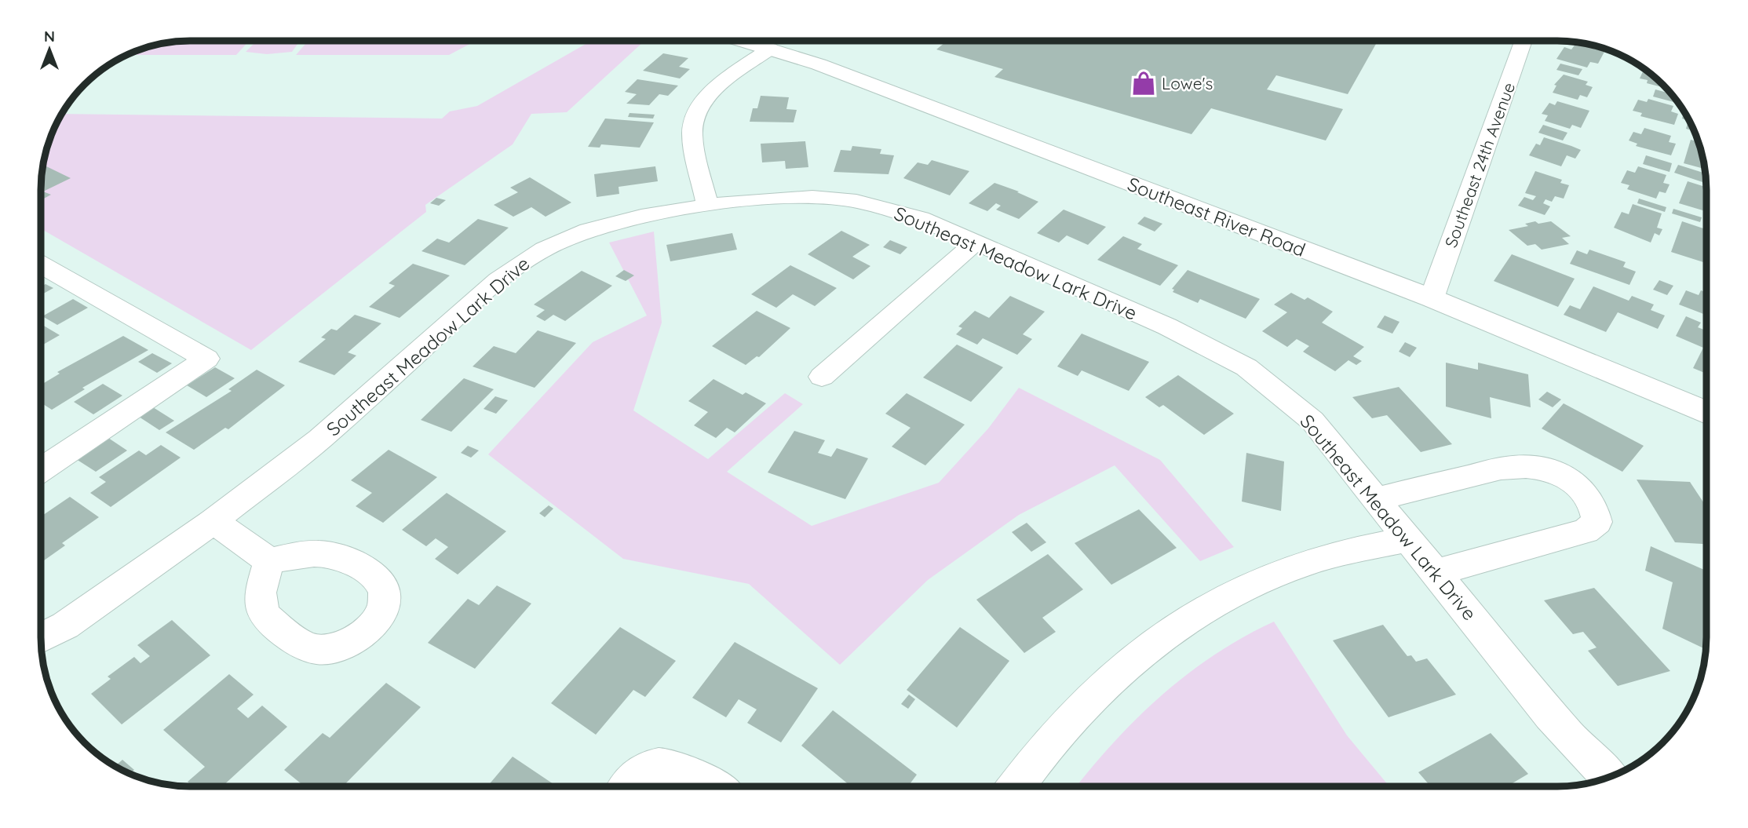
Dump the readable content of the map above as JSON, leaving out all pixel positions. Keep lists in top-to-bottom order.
{
  "streets": {
    "main road": ["Southeast River Road"],
    "street": ["Southeast 24th Avenue", "Southeast Meadow Lark Drive"]
  },
  "crossings": [
    ["Southeast 24th Avenue", "Southeast River Road"]
  ],
  "places": {
    "shop": ["Lowe's"]
  },
  "north": "top"
}
